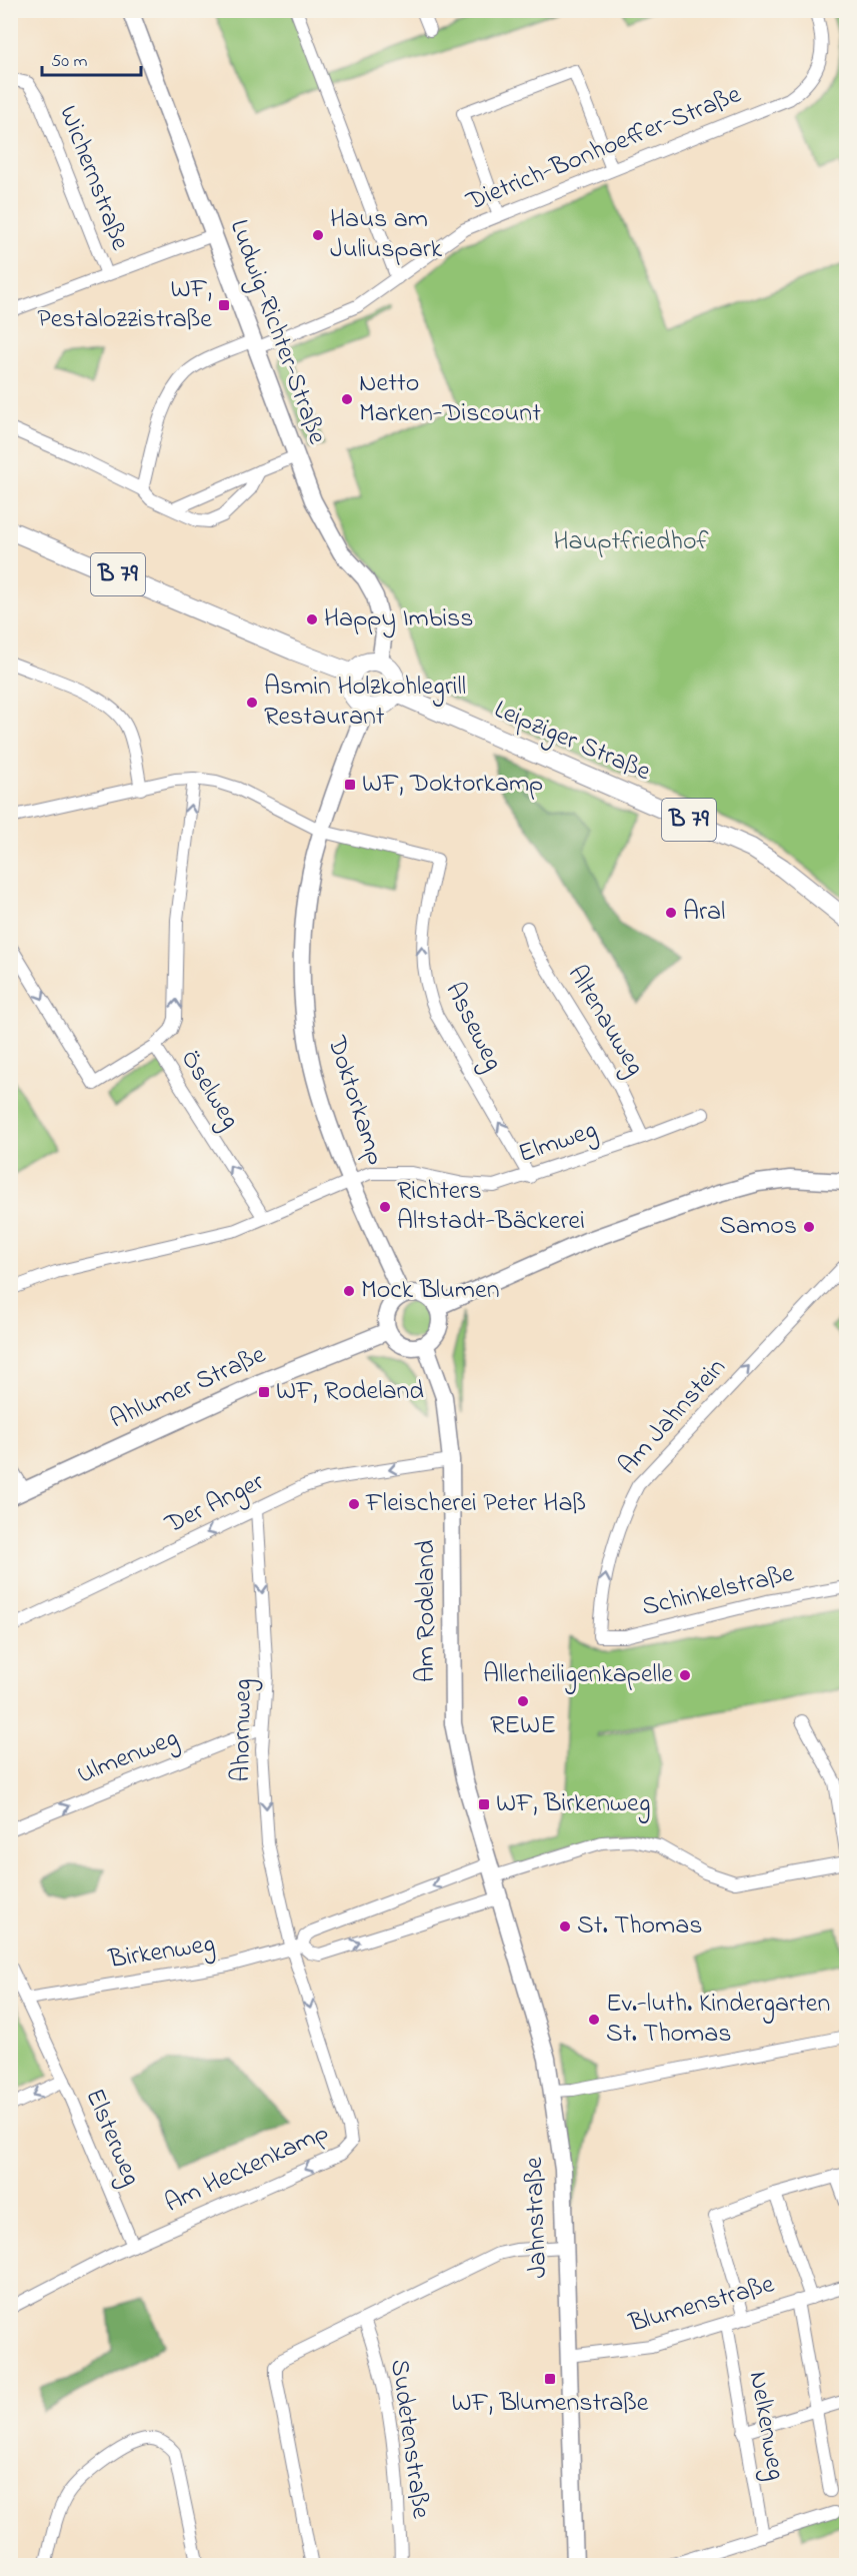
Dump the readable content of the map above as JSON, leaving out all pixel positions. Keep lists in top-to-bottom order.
{
  "streets": {
    "main road": ["B 79", "Leipziger Straße"],
    "street": [
      "Dietrich-Bonhoeffer-Straße",
      "Wichernstraße",
      "Ludwig-Richter-Straße",
      "Altenauweg",
      "Asseweg",
      "Öselweg",
      "Doktorkamp",
      "Elmweg",
      "Ahlumer Straße",
      "Am Jahnstein",
      "Der Anger",
      "Schinkelstraße",
      "Am Rodeland",
      "Ahornweg",
      "Ulmenweg",
      "Birkenweg",
      "Elsterweg",
      "Am Heckenkamp",
      "Jahnstraße",
      "Blumenstraße",
      "Nelkenweg",
      "Sudetenstraße"
    ]
  },
  "crossings": [
    ["Dietrich-Bonhoeffer-Straße", "Ludwig-Richter-Straße"],
    ["Ludwig-Richter-Straße", "B 79"],
    ["Ludwig-Richter-Straße", "Leipziger Straße"],
    ["Ludwig-Richter-Straße", "Doktorkamp"],
    ["B 79", "Leipziger Straße"],
    ["B 79", "Doktorkamp"],
    ["Leipziger Straße", "Doktorkamp"],
    ["Altenauweg", "Elmweg"],
    ["Asseweg", "Öselweg"],
    ["Asseweg", "Doktorkamp"],
    ["Asseweg", "Elmweg"],
    ["Doktorkamp", "Elmweg"],
    ["Doktorkamp", "Ahlumer Straße"],
    ["Doktorkamp", "Am Rodeland"],
    ["Ahlumer Straße", "Am Rodeland"],
    ["Am Jahnstein", "Schinkelstraße"],
    ["Der Anger", "Am Rodeland"],
    ["Der Anger", "Ahornweg"],
    ["Am Rodeland", "Birkenweg"],
    ["Am Rodeland", "Jahnstraße"],
    ["Ahornweg", "Ulmenweg"],
    ["Ahornweg", "Birkenweg"],
    ["Ahornweg", "Am Heckenkamp"],
    ["Birkenweg", "Elsterweg"],
    ["Birkenweg", "Am Heckenkamp"],
    ["Birkenweg", "Jahnstraße"],
    ["Elsterweg", "Am Heckenkamp"],
    ["Jahnstraße", "Blumenstraße"],
    ["Blumenstraße", "Nelkenweg"]
  ],
  "one_way": [
    "Asseweg",
    "Öselweg",
    "Am Jahnstein",
    "Der Anger",
    "Ahornweg",
    "Ulmenweg"
  ],
  "parks": ["Hauptfriedhof"],
  "places": {
    "other": [
      "Haus am Juliuspark",
      "Netto Marken-Discount",
      "Happy Imbiss",
      "Asmin Holzkohlegrill Restaurant",
      "Aral",
      "Richters Altstadt-Bäckerei",
      "Samos",
      "Mock Blumen",
      "Fleischerei Peter Haß",
      "Allerheiligenkapelle",
      "REWE",
      "St. Thomas",
      "Ev.-luth. Kindergarten St. Thomas"
    ],
    "transit": [
      "WF, Pestalozzistraße",
      "WF, Doktorkamp",
      "WF, Rodeland",
      "WF, Birkenweg",
      "WF, Blumenstraße"
    ]
  },
  "scale_bar": "50 m"
}
